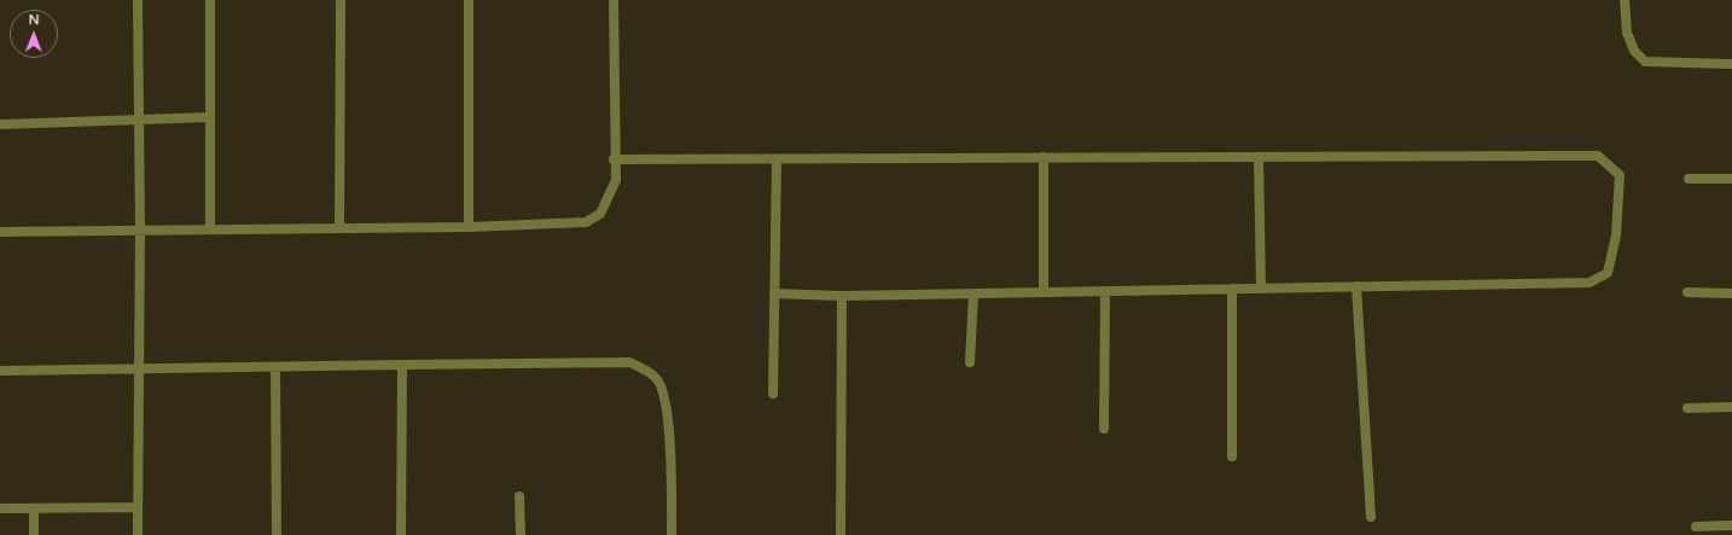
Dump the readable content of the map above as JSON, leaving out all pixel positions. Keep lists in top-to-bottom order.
{
  "north": "top"
}
